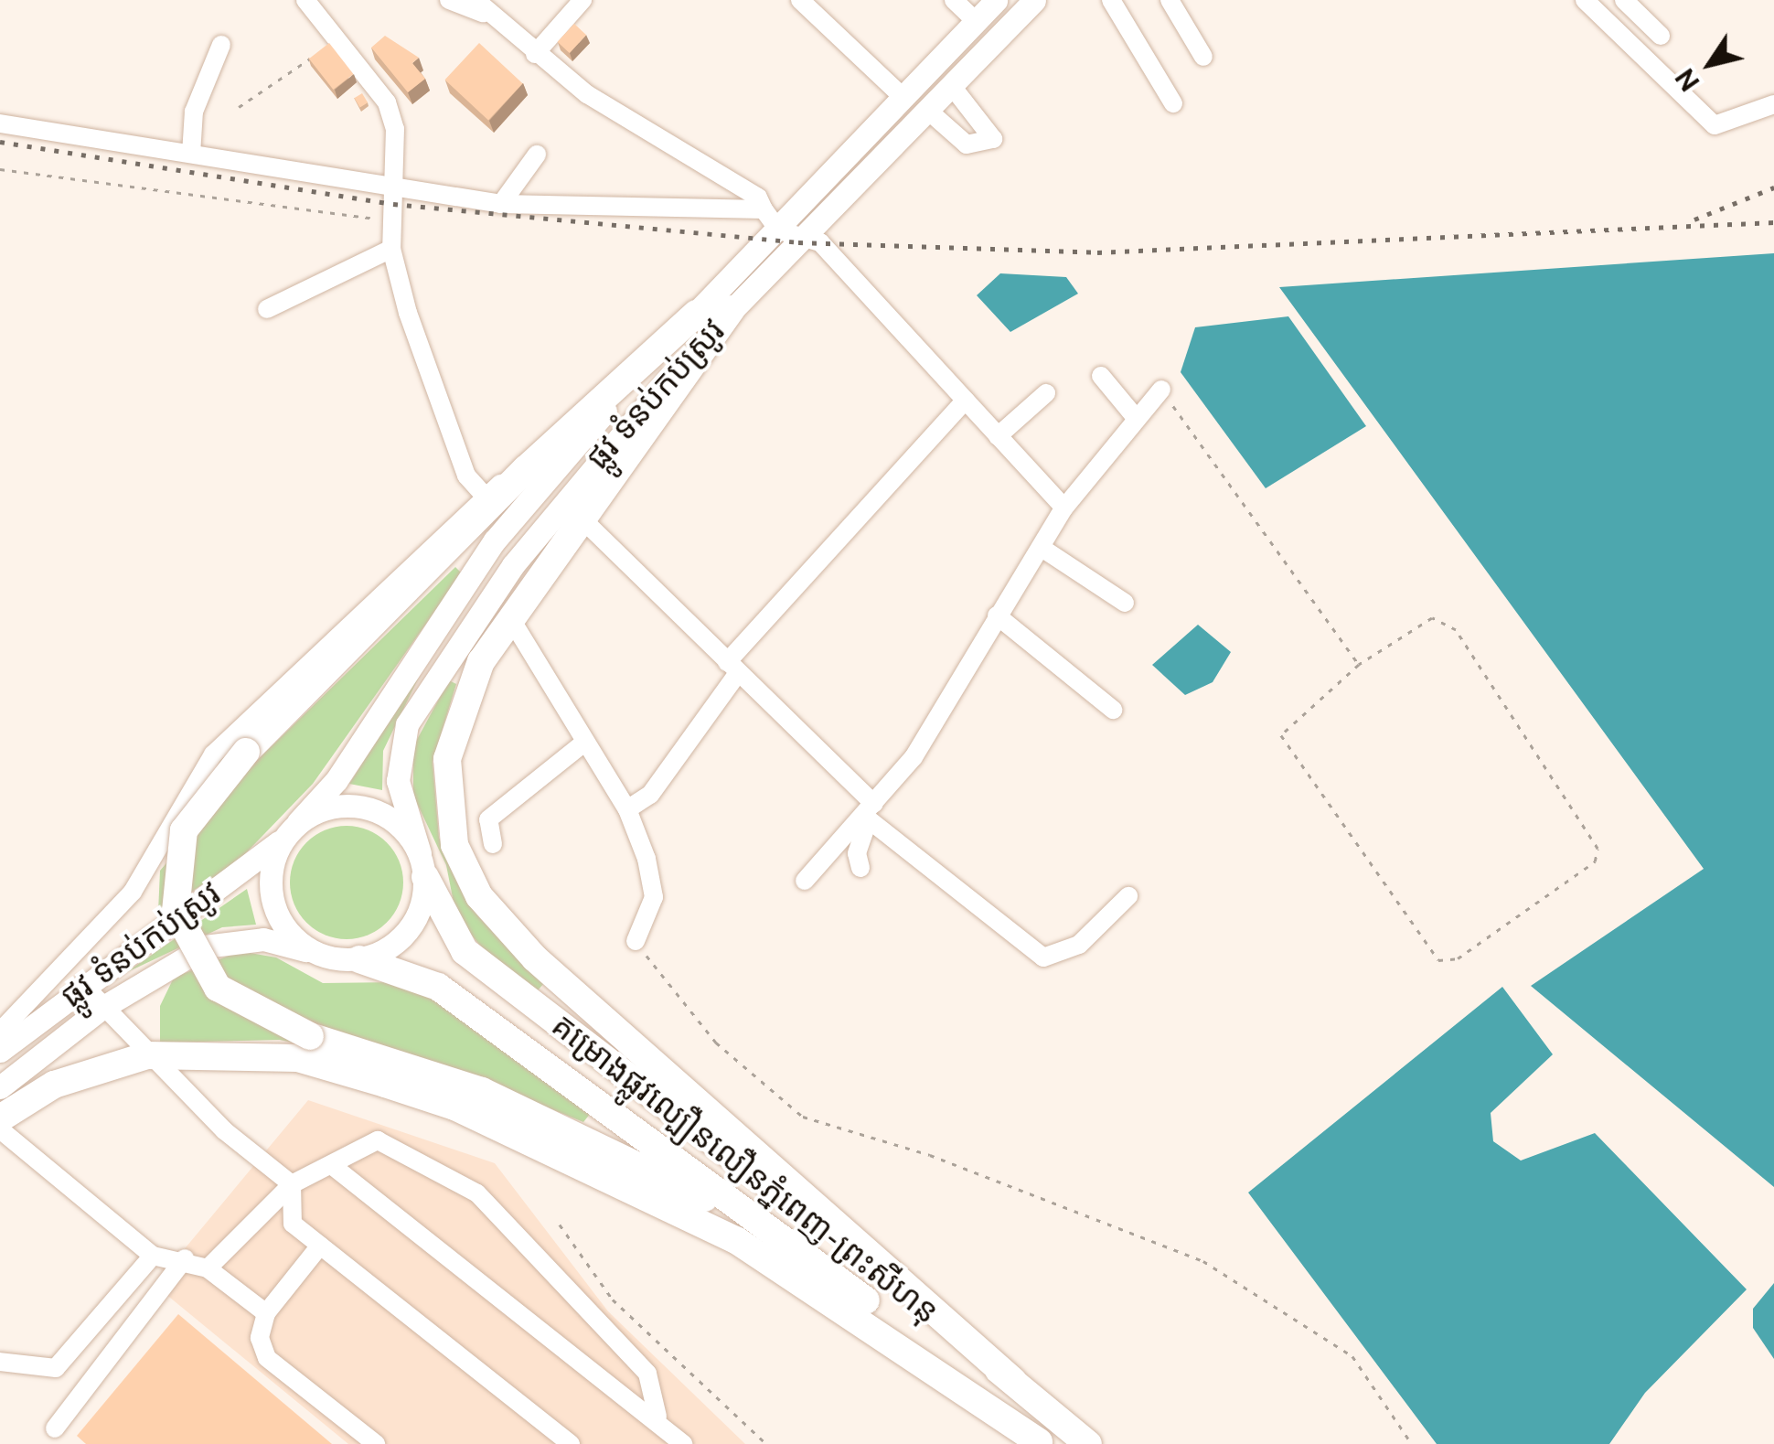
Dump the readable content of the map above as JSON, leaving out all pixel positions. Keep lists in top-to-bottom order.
{
  "streets": {
    "highway": ["គម្រោងផ្លូវល្បឿនលឿនភ្នំពេញ-ព្រះសីហនុ"],
    "main road": ["ផ្លូវ ទំនប់កប់ស្រូវ"]
  },
  "crossings": [
    ["ផ្លូវ ទំនប់កប់ស្រូវ", "គម្រោងផ្លូវល្បឿនលឿនភ្នំពេញ-ព្រះសីហនុ"]
  ],
  "north": "bottom left"
}
